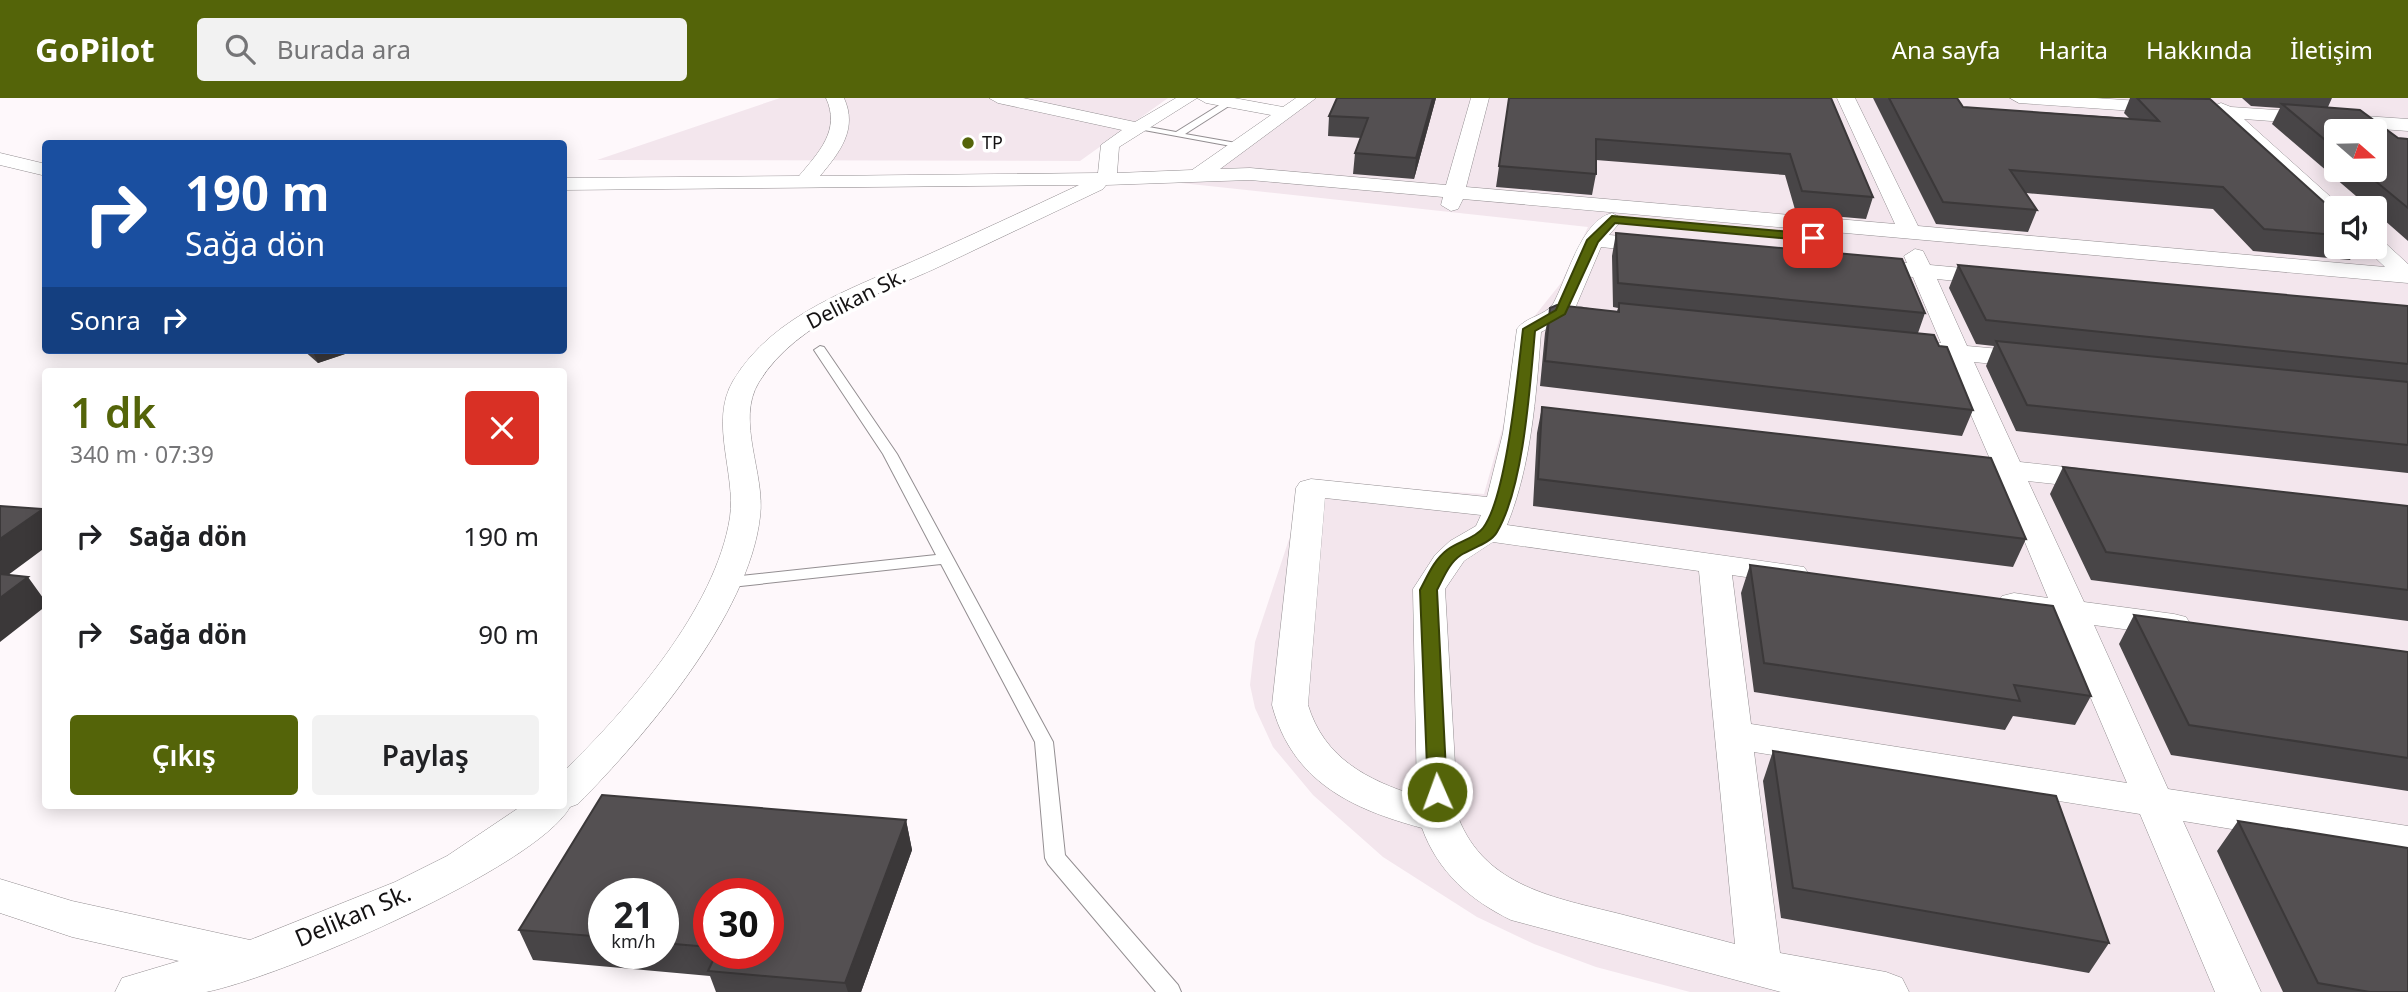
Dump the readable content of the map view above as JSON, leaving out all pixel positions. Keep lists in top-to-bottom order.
{
  "streets": {
    "street": ["Delikan Sk."]
  },
  "places": ["TP"],
  "north": "right",
  "page": {
    "header": "GoPilot",
    "search": "Burada ara",
    "nav": [
      "Ana sayfa",
      "Harita",
      "Hakkında",
      "İletişim"
    ],
    "turn": ["190 m", "Sağa dön"],
    "then": "Sonra",
    "heading": ["1 dk", "340 m · 07:39"],
    "list": [
      {
        "name": "Sağa dön",
        "value": "190 m"
      },
      {
        "name": "Sağa dön",
        "value": "90 m"
      }
    ],
    "buttons": ["Çıkış", "Paylaş"],
    "speed": "21 km/h",
    "limit": "30"
  }
}
